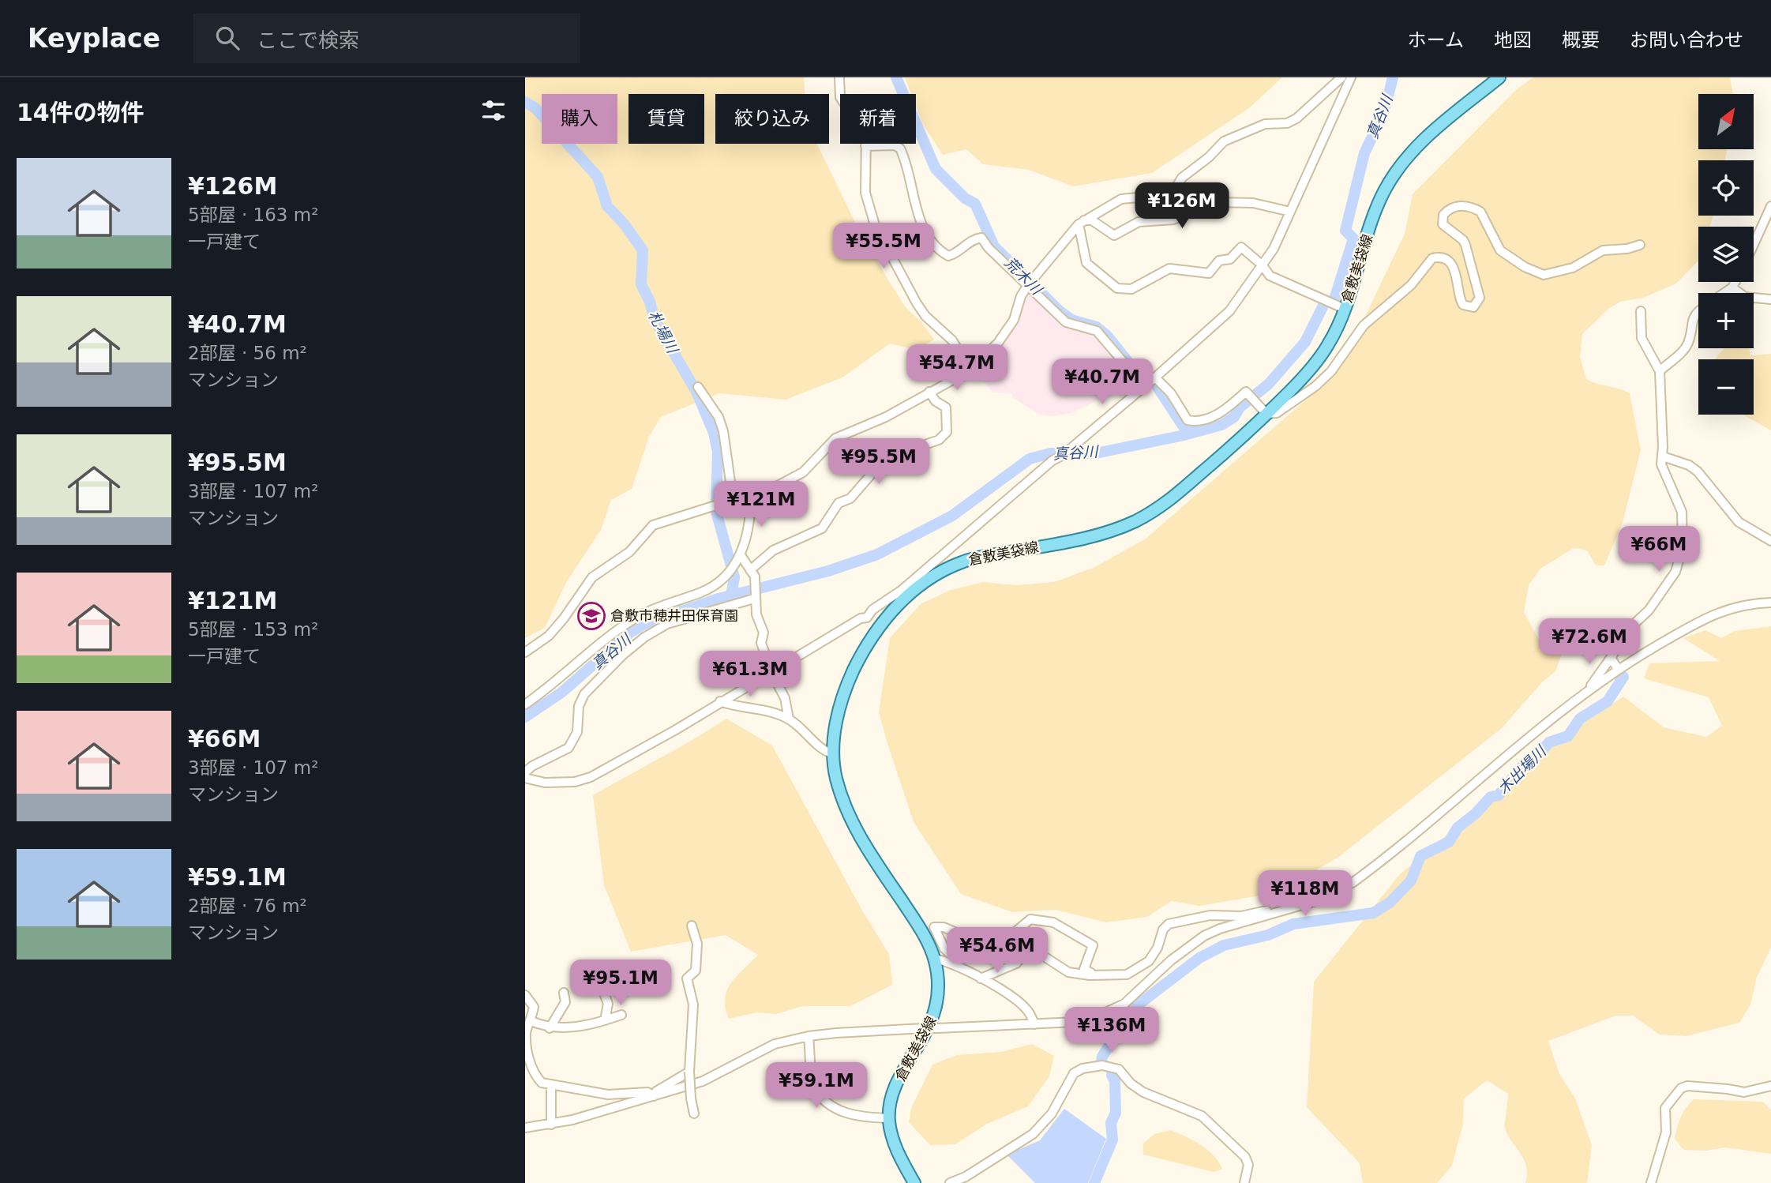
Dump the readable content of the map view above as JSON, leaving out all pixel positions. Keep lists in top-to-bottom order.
{
  "streets": {
    "main road": ["倉敷美袋線"]
  },
  "water": [
    "真谷川",
    "荒木川",
    "札場川",
    "木出場川"
  ],
  "places": {
    "school or university": ["倉敷市穂井田保育園"]
  },
  "north": "top right",
  "page": {
    "header": "Keyplace",
    "search": "ここで検索",
    "nav": [
      "ホーム",
      "地図",
      "概要",
      "お問い合わせ"
    ],
    "heading": "14件の物件",
    "map_buttons": ["+", "−"],
    "chip": [
      "購入",
      "賃貸",
      "絞り込み",
      "新着"
    ],
    "list": [
      {
        "name": "¥126M",
        "note": "5部屋 · 163 m² · 一戸建て"
      },
      {
        "name": "¥40.7M",
        "note": "2部屋 · 56 m² · マンション"
      },
      {
        "name": "¥95.5M",
        "note": "3部屋 · 107 m² · マンション"
      },
      {
        "name": "¥121M",
        "note": "5部屋 · 153 m² · 一戸建て"
      },
      {
        "name": "¥66M",
        "note": "3部屋 · 107 m² · マンション"
      },
      {
        "name": "¥59.1M",
        "note": "2部屋 · 76 m² · マンション"
      }
    ],
    "price": [
      "¥126M",
      "¥55.5M",
      "¥54.7M",
      "¥40.7M",
      "¥95.5M",
      "¥121M",
      "¥66M",
      "¥72.6M",
      "¥61.3M",
      "¥118M",
      "¥54.6M",
      "¥95.1M",
      "¥136M",
      "¥59.1M"
    ]
  }
}
